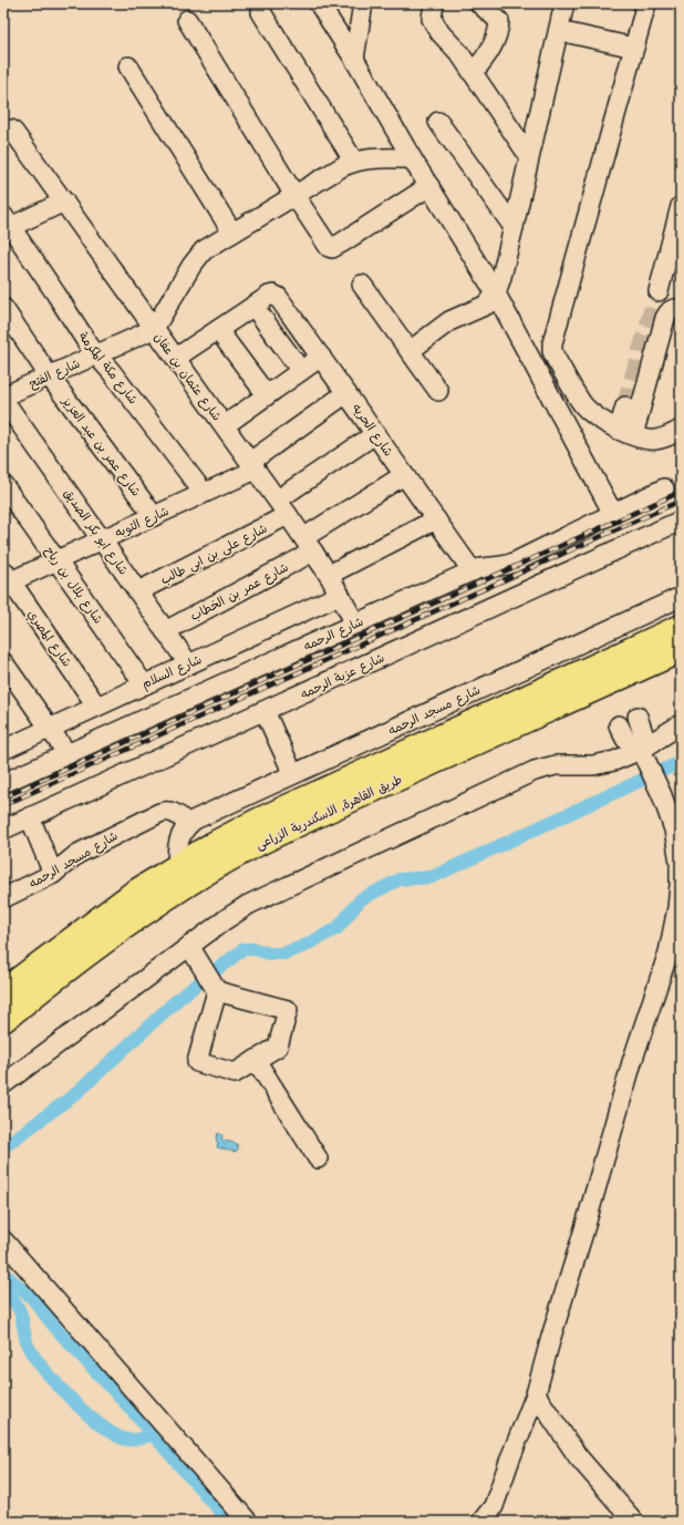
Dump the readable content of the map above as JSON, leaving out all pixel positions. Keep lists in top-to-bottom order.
{
  "streets": {
    "highway": ["طريق القاهرة, الاسكندرية الزراعى"],
    "street": [
      "شارع مكة المكرمة",
      "شارع الفتح",
      "شارع عثمان بن عفان",
      "شارع الحريه",
      "شارع عمر بن عبد العزيز",
      "شارع التوبه",
      "شارع ابو بكر الصديق",
      "شارع على بن ابى طالب",
      "شارع بلال بن رباح",
      "شارع عمر بن الخطاب",
      "شارع الرحمه",
      "شارع المصري",
      "شارع السلام",
      "شارع عزبة الرحمه",
      "شارع مسجد الرحمه"
    ]
  },
  "crossings": [
    ["شارع مكة المكرمة", "شارع الفتح"],
    ["شارع مكة المكرمة", "شارع التوبه"],
    ["شارع الفتح", "شارع عثمان بن عفان"],
    ["شارع الفتح", "شارع عمر بن عبد العزيز"],
    ["شارع الفتح", "شارع ابو بكر الصديق"],
    ["شارع عثمان بن عفان", "شارع التوبه"],
    ["شارع عثمان بن عفان", "شارع على بن ابى طالب"],
    ["شارع عثمان بن عفان", "شارع عمر بن الخطاب"],
    ["شارع عثمان بن عفان", "شارع الرحمه"],
    ["شارع عثمان بن عفان", "شارع السلام"],
    ["شارع الحريه", "شارع التوبه"],
    ["شارع الحريه", "شارع على بن ابى طالب"],
    ["شارع الحريه", "شارع عمر بن الخطاب"],
    ["شارع الحريه", "شارع الرحمه"],
    ["شارع عمر بن عبد العزيز", "شارع التوبه"],
    ["شارع التوبه", "شارع ابو بكر الصديق"],
    ["شارع التوبه", "شارع بلال بن رباح"],
    ["شارع التوبه", "شارع المصري"],
    ["شارع ابو بكر الصديق", "شارع على بن ابى طالب"],
    ["شارع ابو بكر الصديق", "شارع عمر بن الخطاب"],
    ["شارع ابو بكر الصديق", "شارع السلام"],
    ["شارع بلال بن رباح", "شارع السلام"],
    ["شارع المصري", "شارع السلام"]
  ]
}
